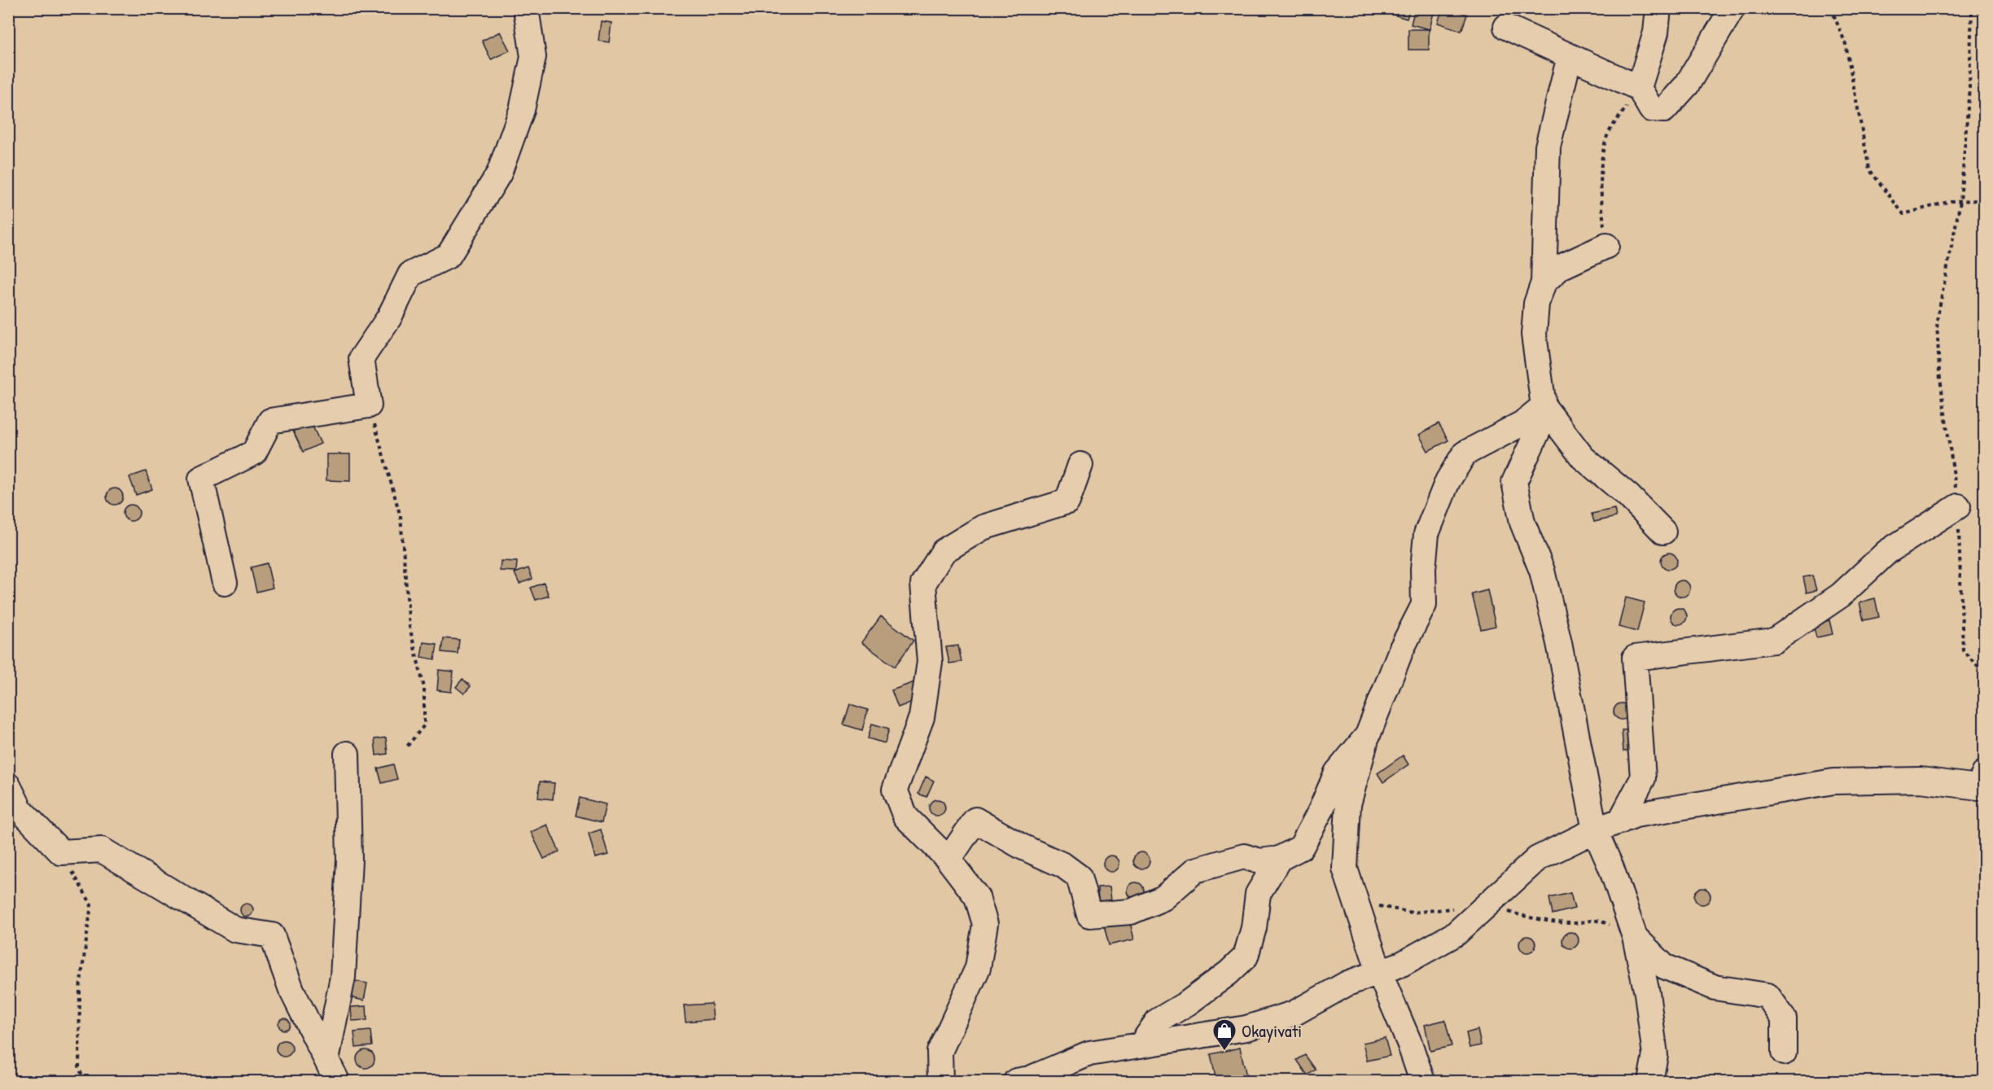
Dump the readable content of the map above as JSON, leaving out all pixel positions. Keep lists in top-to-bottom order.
{
  "places": {
    "shop": ["Okayivati"]
  }
}
